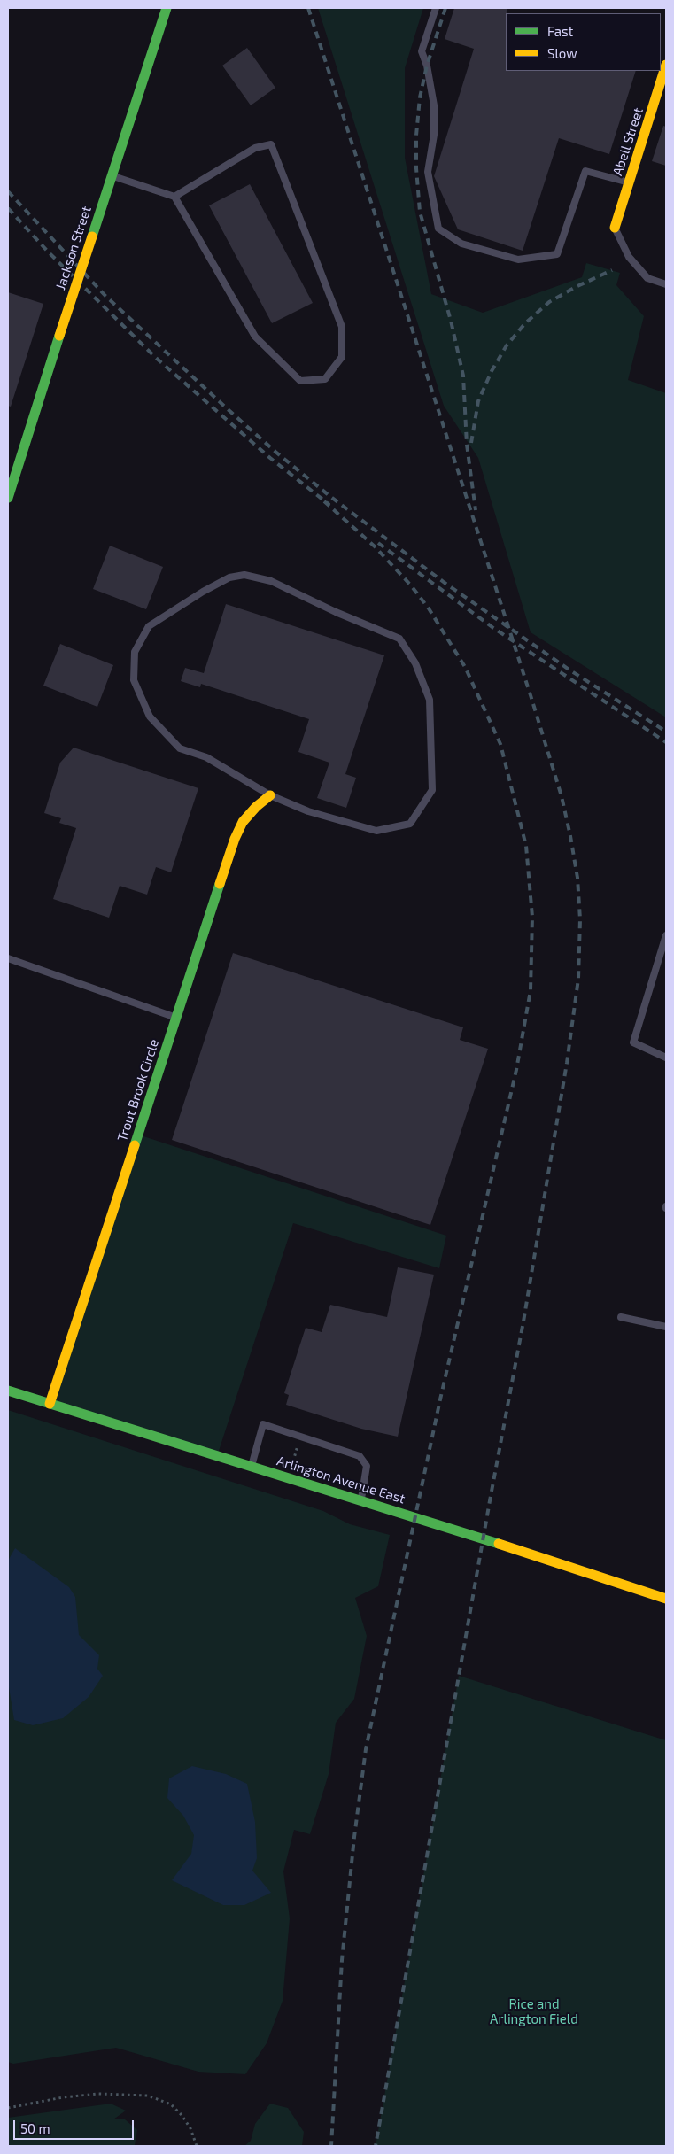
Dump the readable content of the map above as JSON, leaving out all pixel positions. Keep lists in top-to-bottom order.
{
  "streets": {
    "street": [
      "Abell Street",
      "Jackson Street",
      "Trout Brook Circle",
      "Arlington Avenue East"
    ]
  },
  "crossings": [
    ["Trout Brook Circle", "Arlington Avenue East"]
  ],
  "parks": ["Rice and Arlington Field"],
  "legend": ["Fast", "Slow"],
  "scale_bar": "50 m"
}
